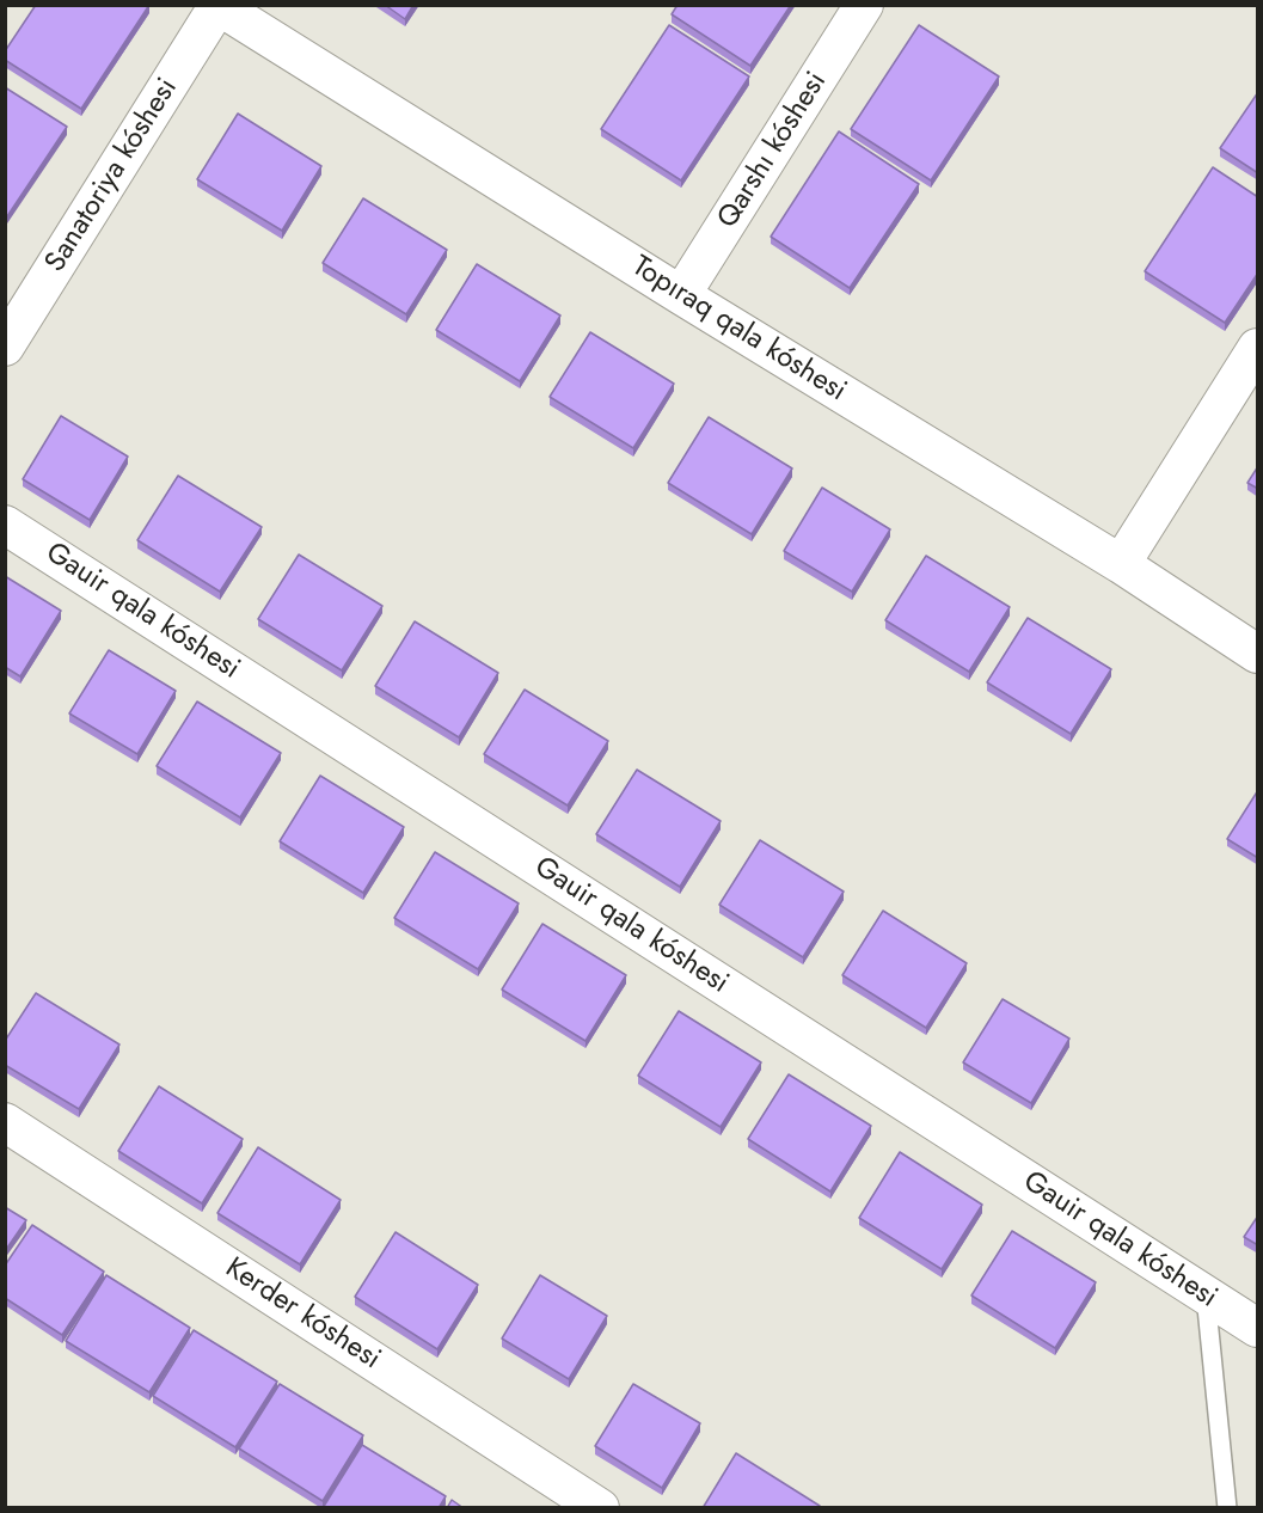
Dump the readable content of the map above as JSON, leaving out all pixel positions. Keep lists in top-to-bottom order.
{
  "streets": {
    "street": [
      "Qarshı kóshesi",
      "Sanatoriya kóshesi",
      "Topıraq qala kóshesi",
      "Gauir qala kóshesi",
      "Kerder kóshesi"
    ]
  },
  "crossings": [
    ["Qarshı kóshesi", "Topıraq qala kóshesi"],
    ["Sanatoriya kóshesi", "Topıraq qala kóshesi"]
  ]
}
